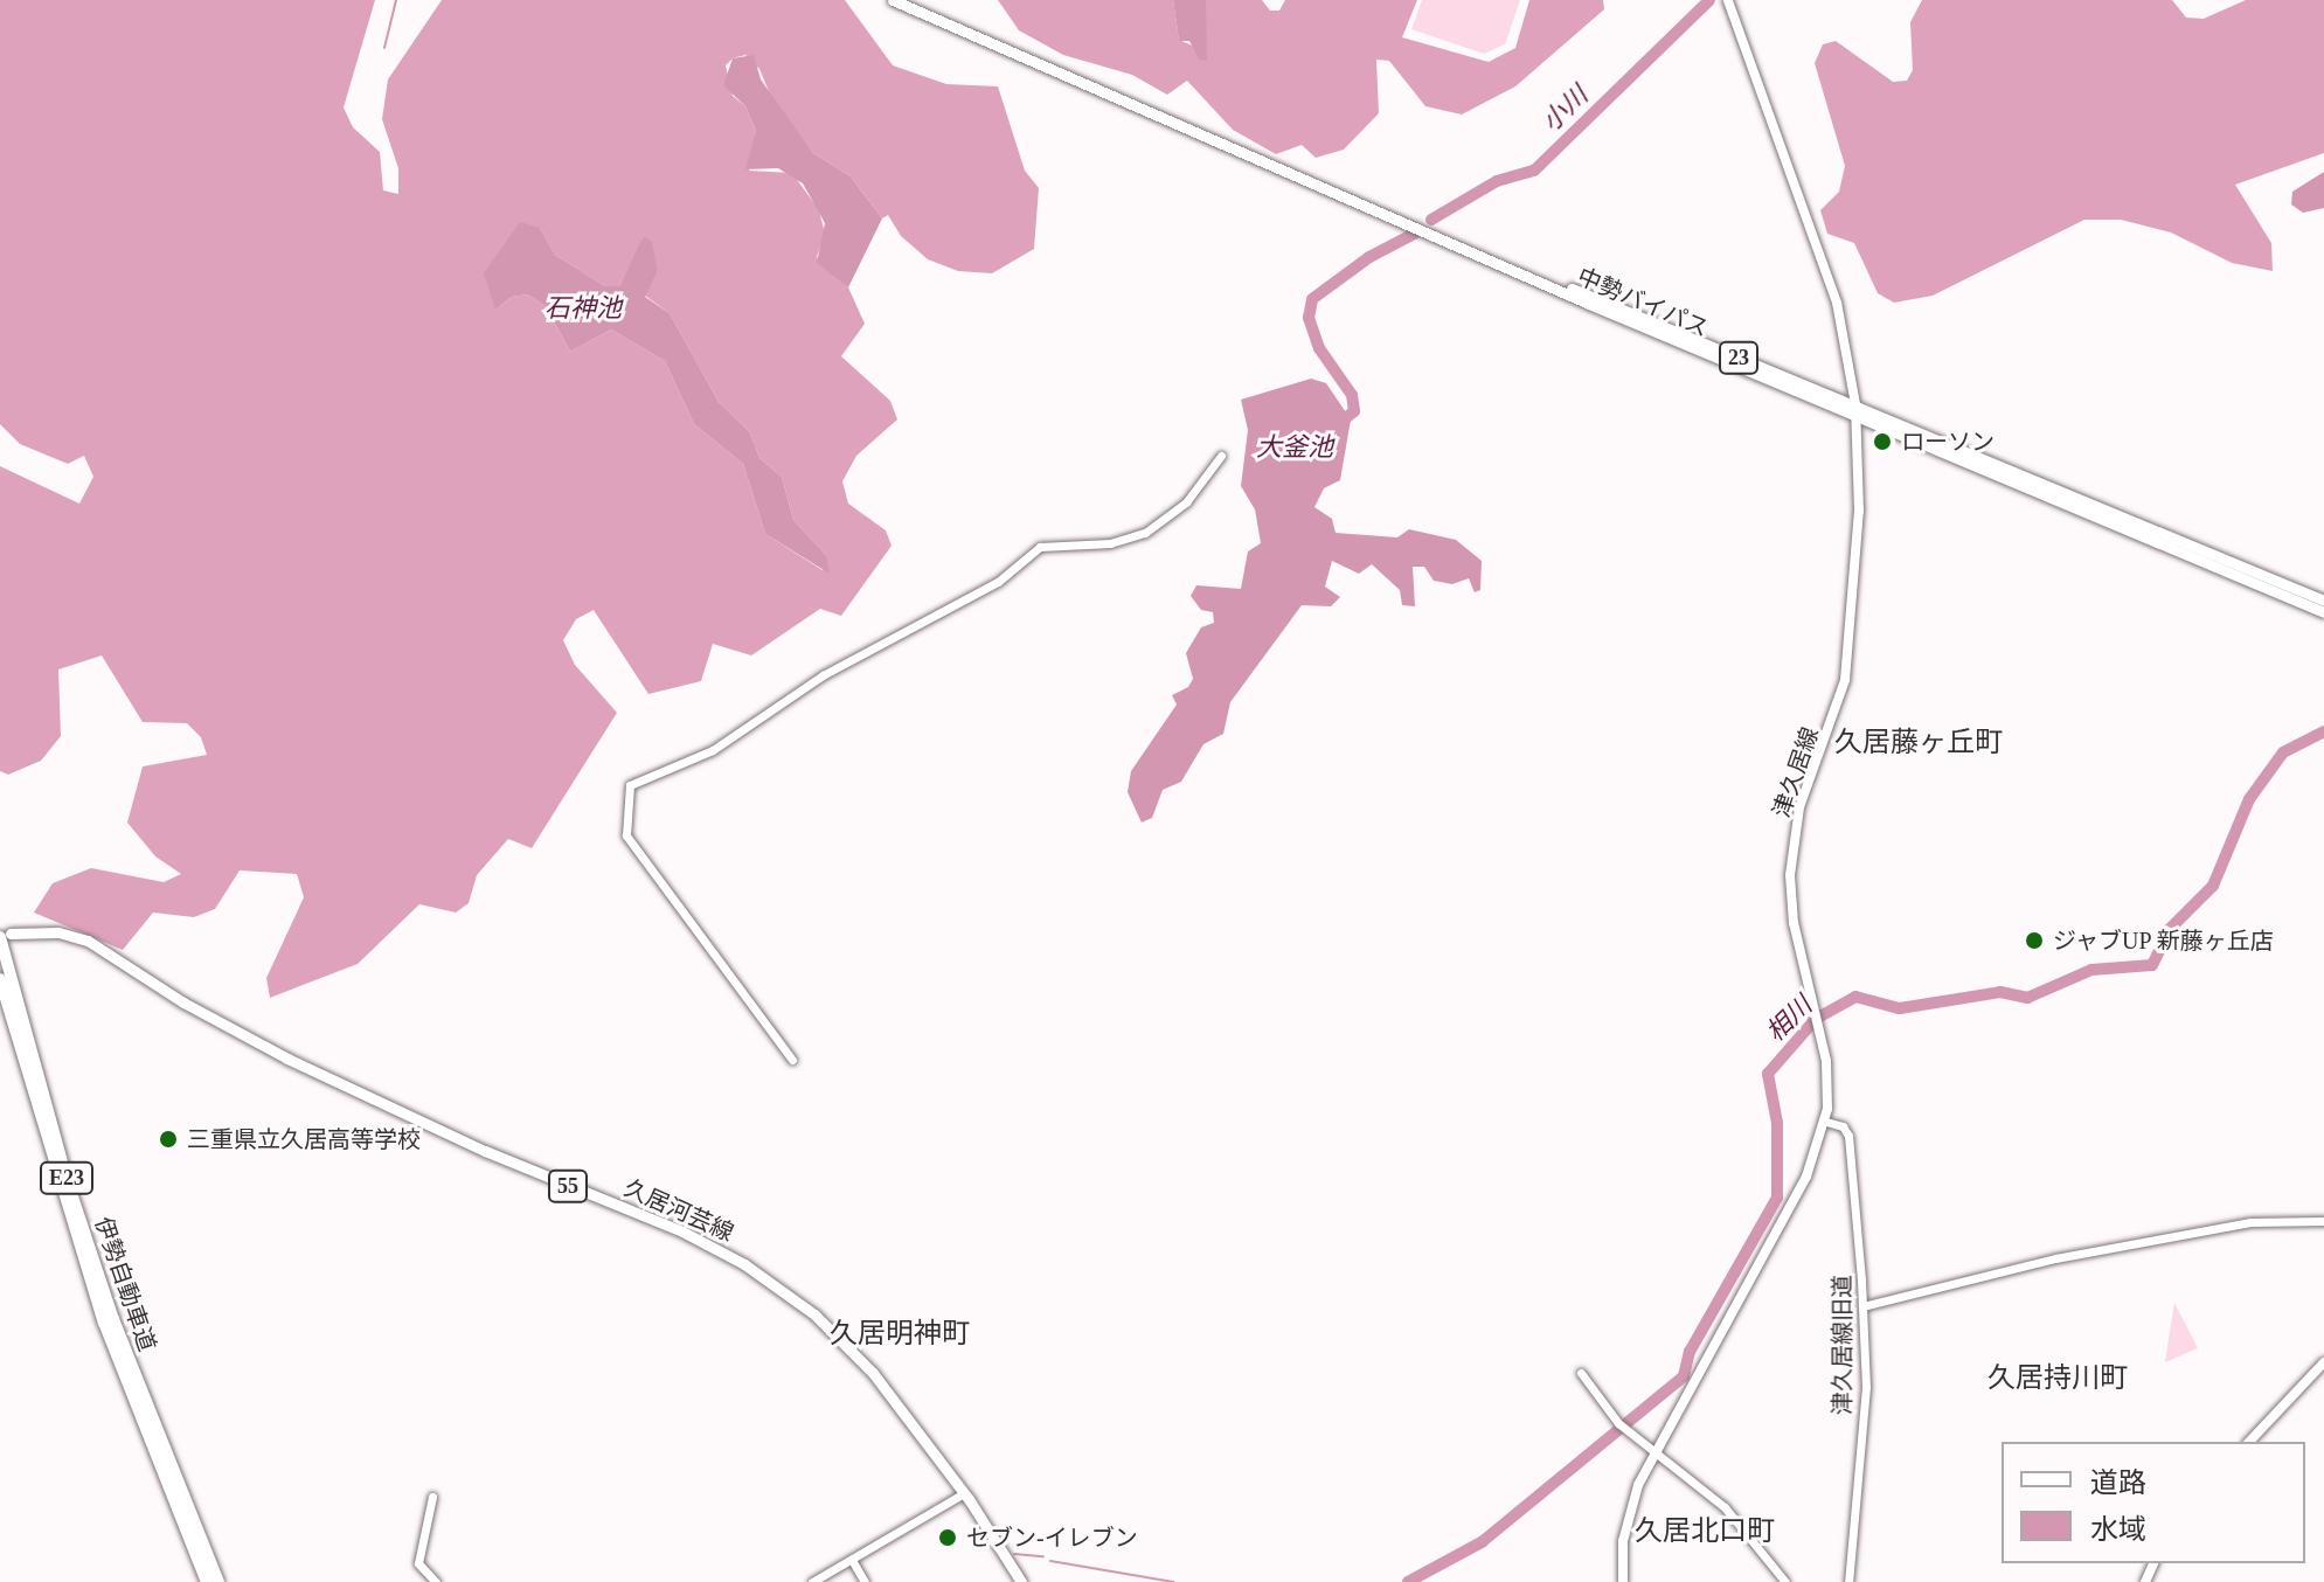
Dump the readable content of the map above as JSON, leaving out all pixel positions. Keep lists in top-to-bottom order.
{
  "streets": {
    "highway": ["E23", "伊勢自動車道"],
    "main road": [
      "中勢バイパス",
      "23",
      "津久居線",
      "55",
      "久居河芸線"
    ],
    "street": ["津久居線旧道"]
  },
  "crossings": [
    ["中勢バイパス", "津久居線"],
    ["津久居線", "津久居線旧道"],
    ["久居河芸線", "伊勢自動車道"]
  ],
  "districts": [
    "久居藤ヶ丘町",
    "久居明神町",
    "久居持川町",
    "久居北口町"
  ],
  "water": [
    "小川",
    "石神池",
    "大釜池",
    "相川"
  ],
  "places": [
    "ローソン",
    "ジャブUP 新藤ヶ丘店",
    "三重県立久居高等学校",
    "セブン-イレブン"
  ],
  "legend": ["道路", "水域"]
}
